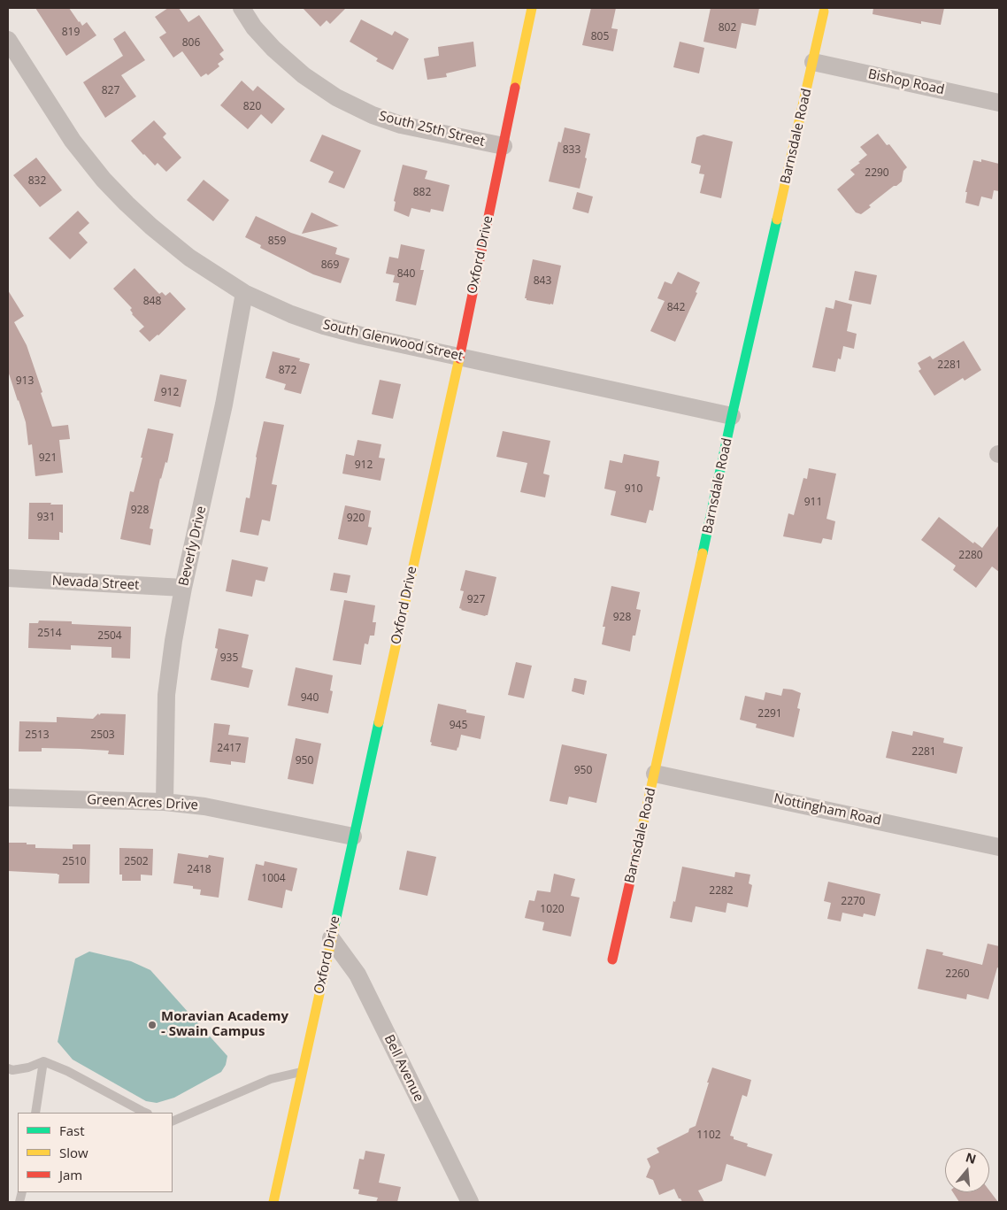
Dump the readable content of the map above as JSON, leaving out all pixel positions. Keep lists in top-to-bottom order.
{
  "streets": {
    "main road": ["Barnsdale Road", "Oxford Drive"],
    "street": [
      "Bishop Road",
      "South 25th Street",
      "South Glenwood Street",
      "Beverly Drive",
      "Nevada Street",
      "Green Acres Drive",
      "Nottingham Road",
      "Bell Avenue"
    ]
  },
  "crossings": [
    ["Bishop Road", "Barnsdale Road"],
    ["South 25th Street", "Oxford Drive"],
    ["Barnsdale Road", "South Glenwood Street"],
    ["Barnsdale Road", "Nottingham Road"],
    ["Oxford Drive", "South Glenwood Street"],
    ["Oxford Drive", "Green Acres Drive"],
    ["Oxford Drive", "Bell Avenue"],
    ["South Glenwood Street", "Beverly Drive"],
    ["Beverly Drive", "Nevada Street"],
    ["Beverly Drive", "Green Acres Drive"]
  ],
  "places": ["Moravian Academy - Swain Campus"],
  "house_numbers": [
    "802",
    "819",
    "805",
    "806",
    "827",
    "820",
    "833",
    "2290",
    "832",
    "882",
    "859",
    "869",
    "840",
    "843",
    "848",
    "842",
    "2281",
    "872",
    "913",
    "912",
    "921",
    "912",
    "910",
    "911",
    "928",
    "931",
    "920",
    "2280",
    "927",
    "928",
    "2514",
    "2504",
    "935",
    "940",
    "2291",
    "945",
    "2513",
    "2503",
    "2417",
    "2281",
    "950",
    "950",
    "2510",
    "2502",
    "2418",
    "1004",
    "2282",
    "2270",
    "1020",
    "2260",
    "1102"
  ],
  "legend": ["Fast", "Slow", "Jam"],
  "north": "top"
}
